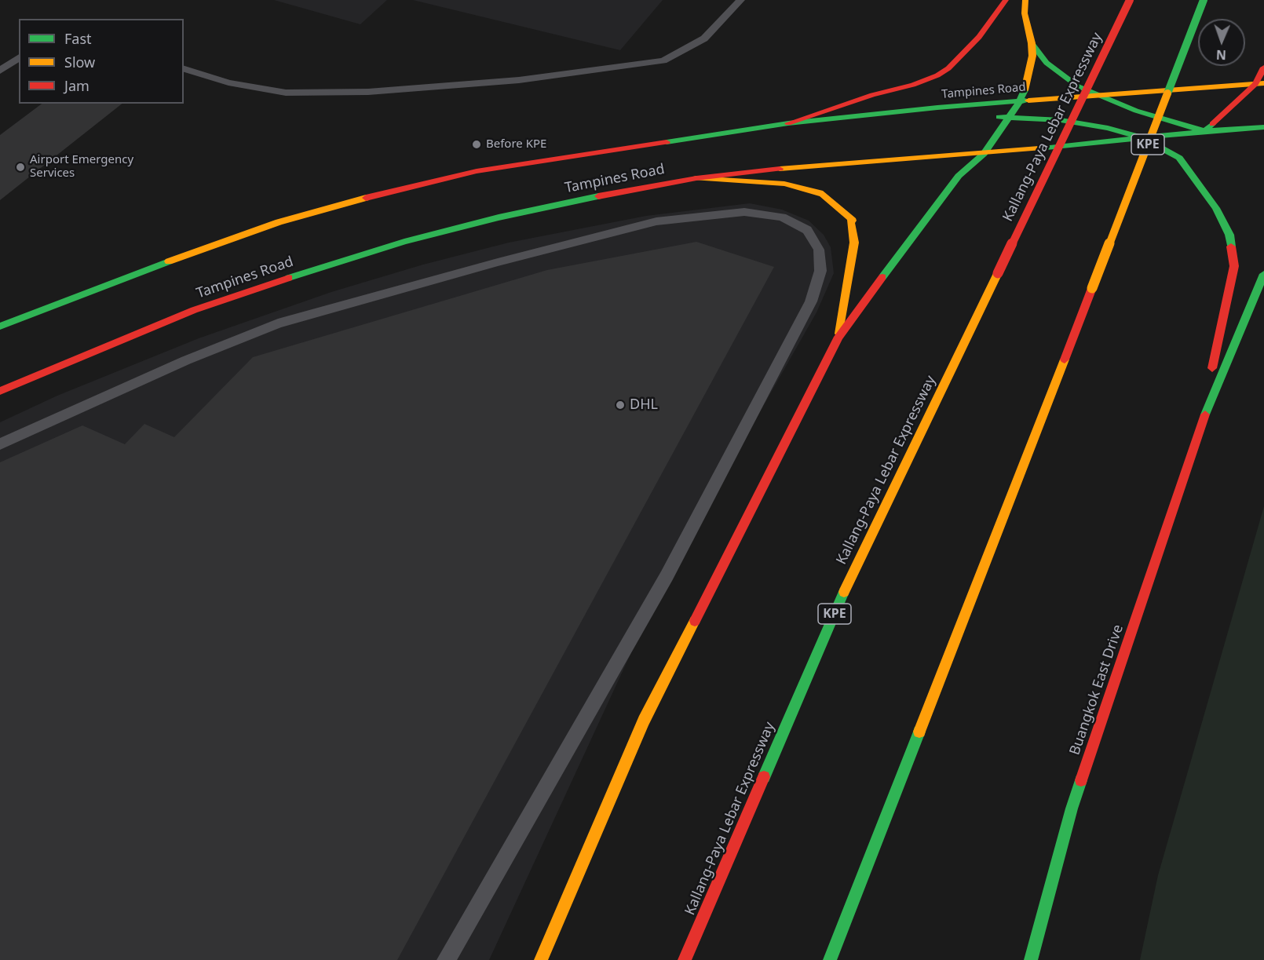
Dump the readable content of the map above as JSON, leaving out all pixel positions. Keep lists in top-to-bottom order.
{
  "streets": {
    "main road": [
      "Tampines Road",
      "Kallang-Paya Lebar Expressway",
      "KPE",
      "Buangkok East Drive"
    ]
  },
  "places": ["Before KPE", "Airport Emergency Services", "DHL"],
  "legend": ["Fast", "Slow", "Jam"],
  "north": "bottom"
}
